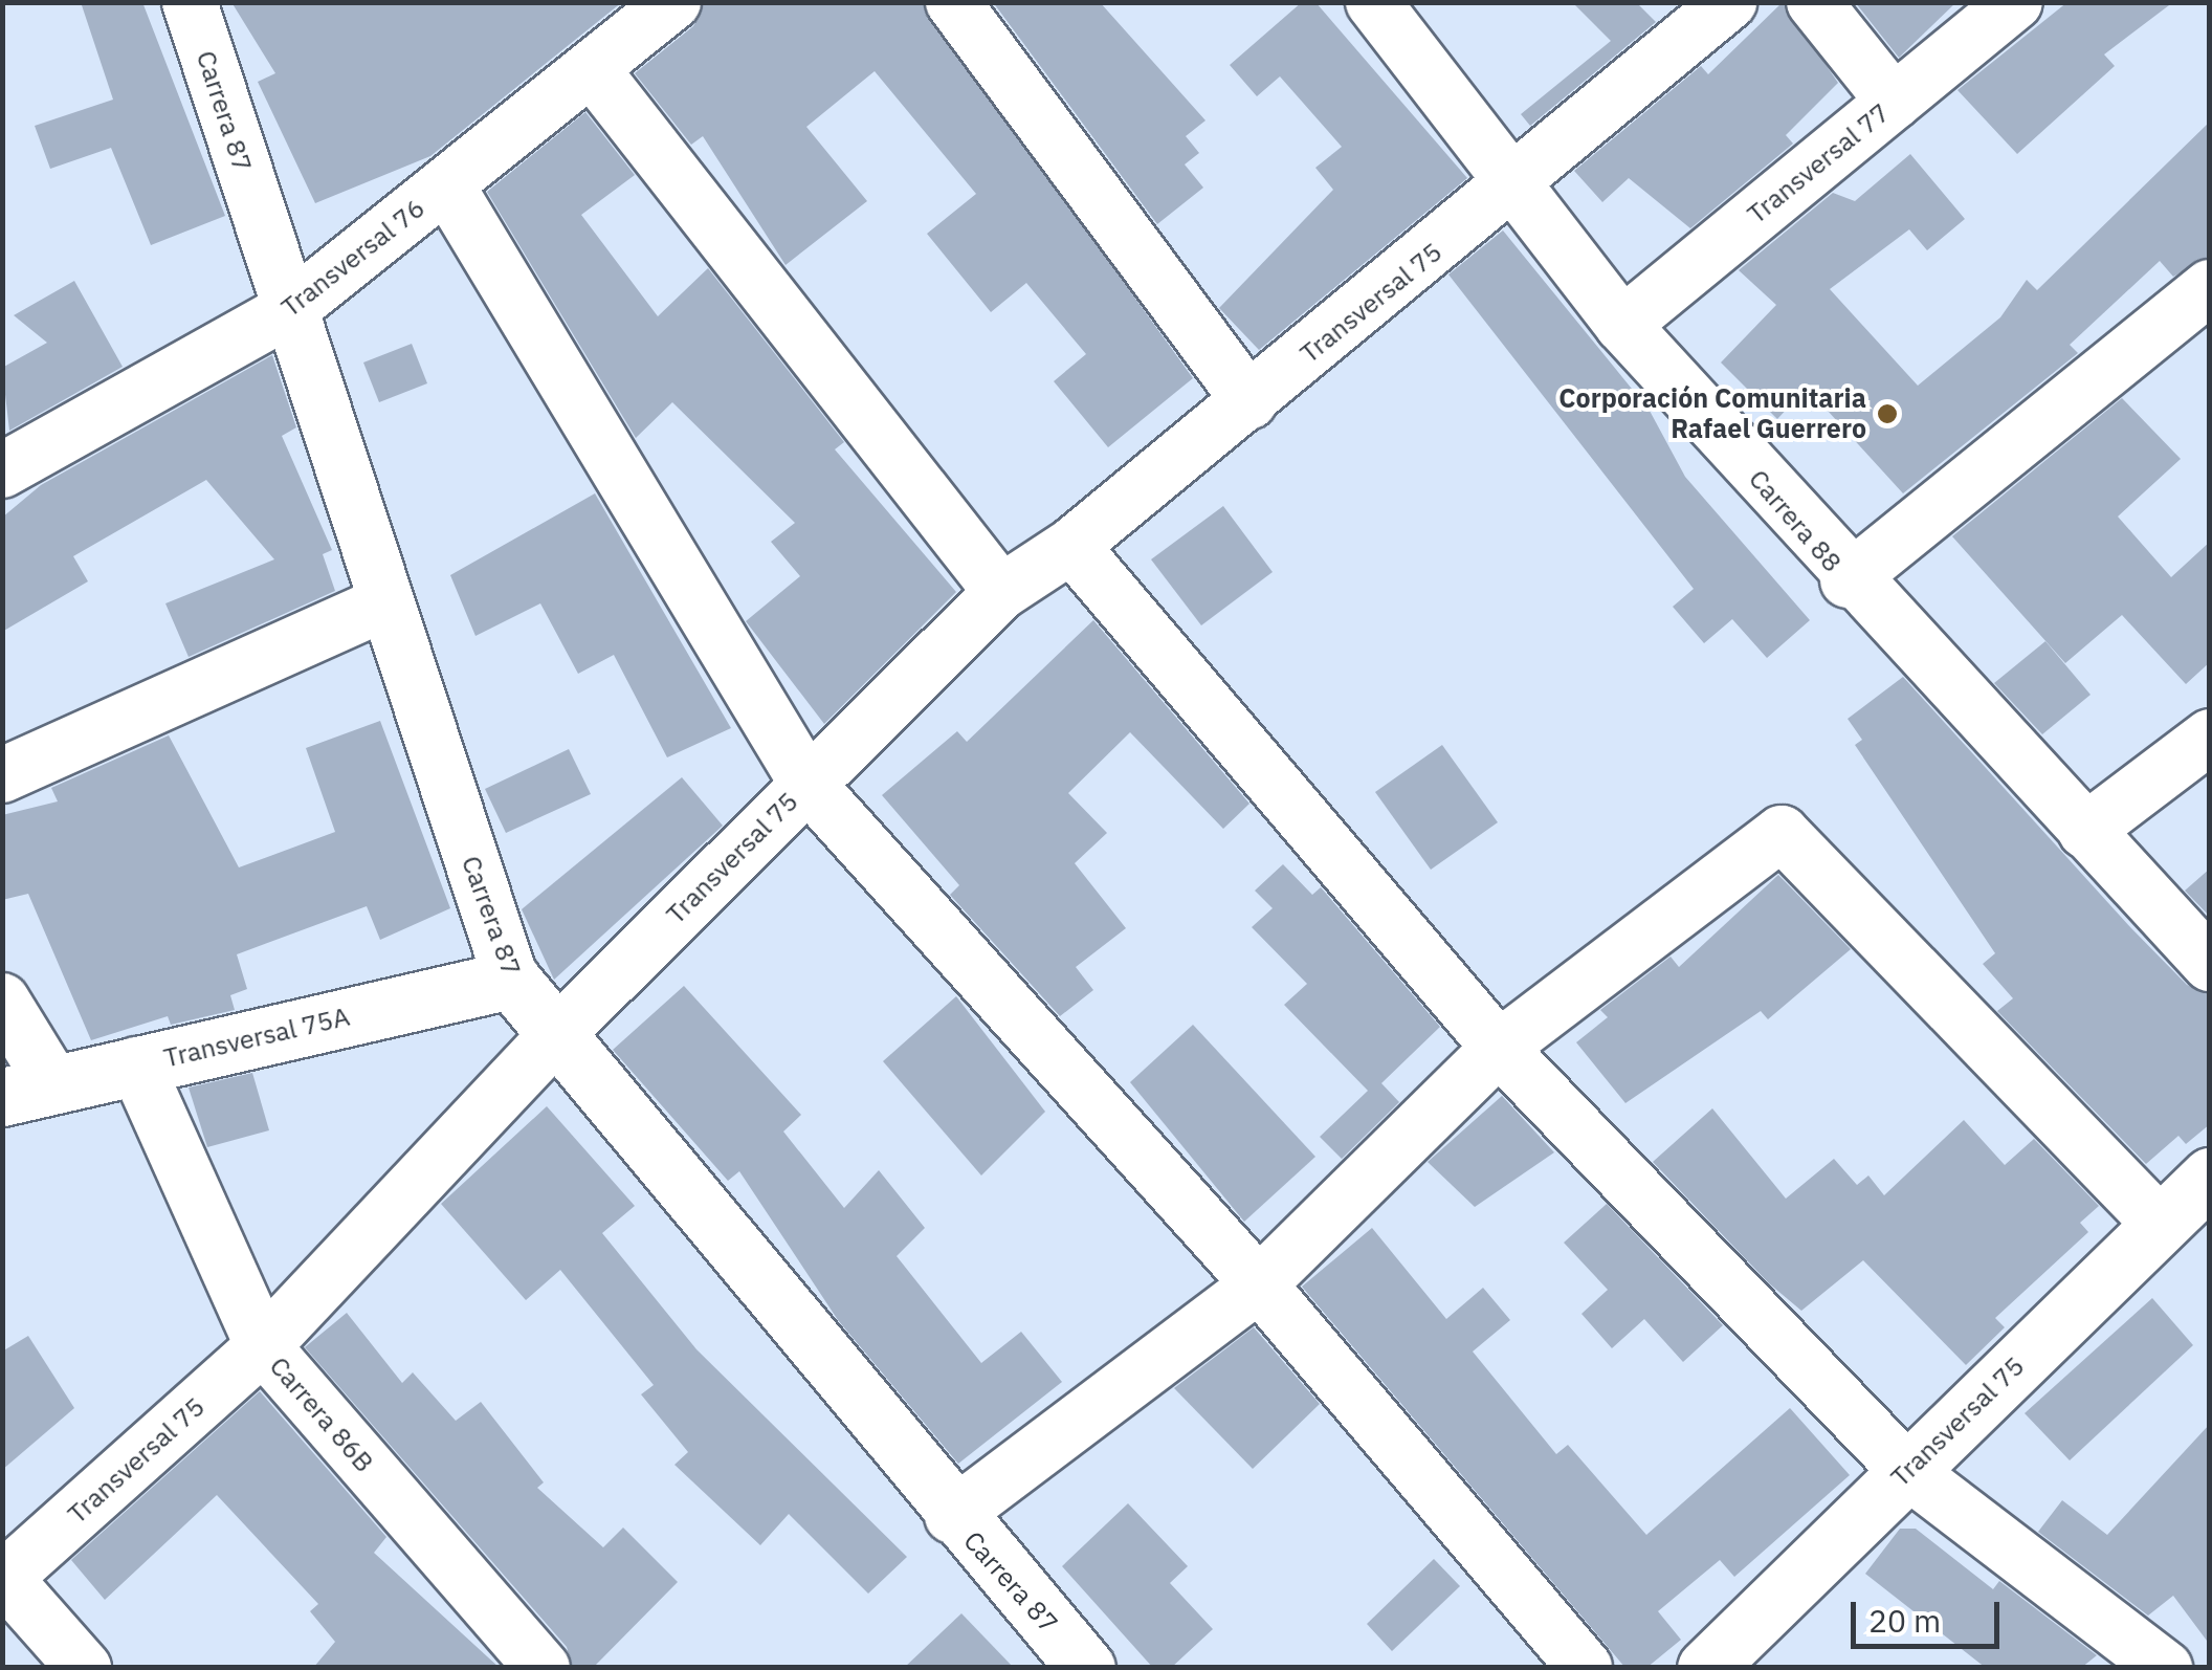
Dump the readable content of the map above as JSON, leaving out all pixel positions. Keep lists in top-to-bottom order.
{
  "streets": {
    "street": [
      "Carrera 87",
      "Transversal 77",
      "Transversal 76",
      "Transversal 75",
      "Carrera 88",
      "Transversal 75A",
      "Carrera 86B"
    ]
  },
  "crossings": [
    ["Carrera 87", "Transversal 76"],
    ["Carrera 87", "Transversal 75"],
    ["Carrera 87", "Transversal 75A"],
    ["Transversal 77", "Carrera 88"],
    ["Transversal 75", "Carrera 88"],
    ["Transversal 75", "Carrera 86B"],
    ["Transversal 75A", "Carrera 86B"]
  ],
  "places": ["Corporación Comunitaria Rafael Guerrero"],
  "scale_bar": "20 m"
}
